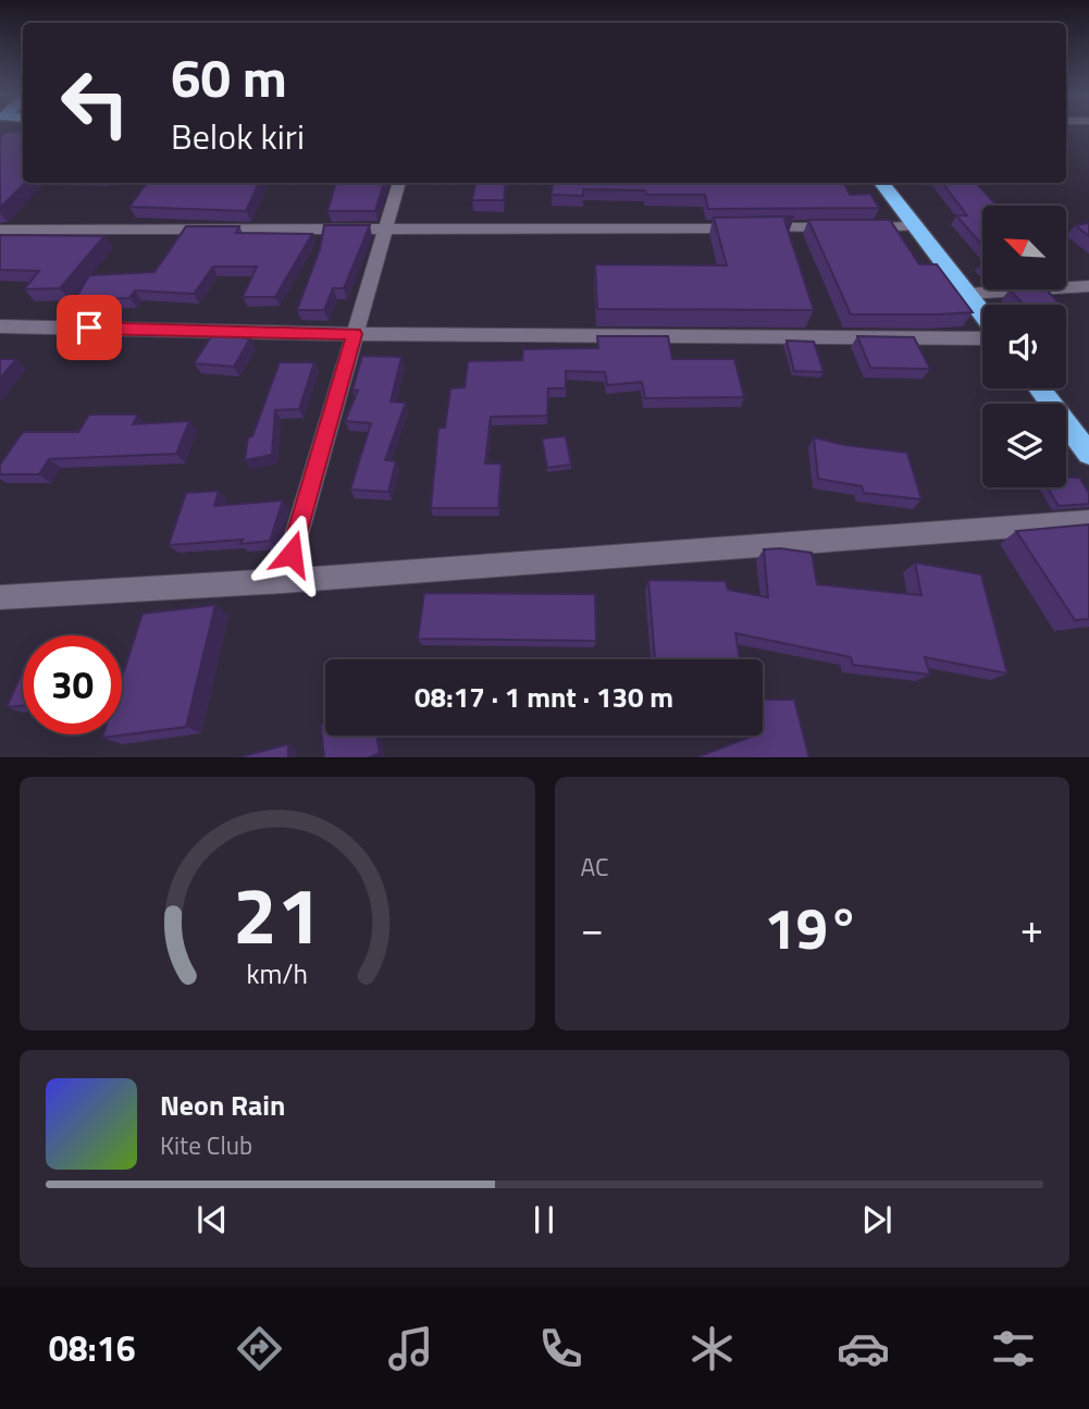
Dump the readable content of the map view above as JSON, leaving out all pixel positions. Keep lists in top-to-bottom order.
{
  "north": "top left",
  "page": {
    "turn": ["60 m", "Belok kiri"],
    "limit": "30",
    "trip": "08:17 · 1 mnt · 130 m",
    "tile": "AC",
    "heat": ["−", "19°", "+"],
    "song": ["Neon Rain", "Kite Club"],
    "tabs": "08:16",
    "gauge": ["21", "km/h"]
  }
}
